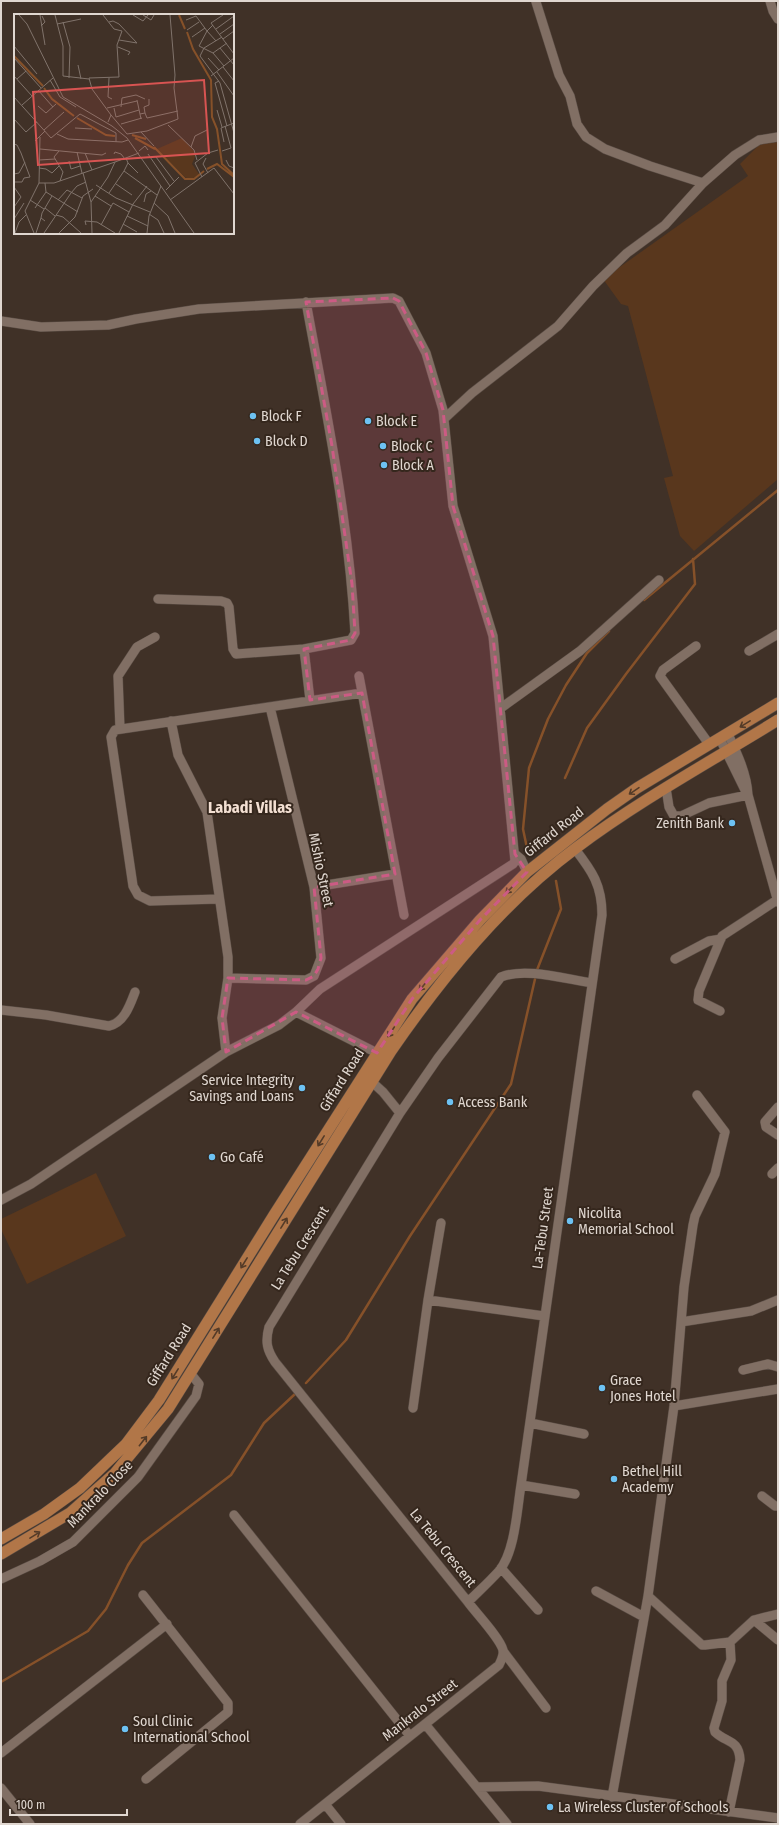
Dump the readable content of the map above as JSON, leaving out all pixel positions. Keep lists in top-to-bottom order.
{
  "streets": {
    "main road": ["Giffard Road"],
    "street": [
      "Mishio Street",
      "La-Tebu Street",
      "La Tebu Crescent",
      "Mankralo Close",
      "Mankralo Street"
    ]
  },
  "crossings": [
    ["Giffard Road", "La-Tebu Street"],
    ["Giffard Road", "Mankralo Close"],
    ["La-Tebu Street", "La Tebu Crescent"]
  ],
  "districts": ["Labadi Villas"],
  "places": [
    "Block F",
    "Block E",
    "Block D",
    "Block C",
    "Block A",
    "Zenith Bank",
    "Service Integrity Savings and Loans",
    "Access Bank",
    "Go Café",
    "Nicolita Memorial School",
    "Grace Jones Hotel",
    "Bethel Hill Academy",
    "Soul Clinic International School",
    "La Wireless Cluster of Schools"
  ],
  "scale_bar": "100 m"
}
